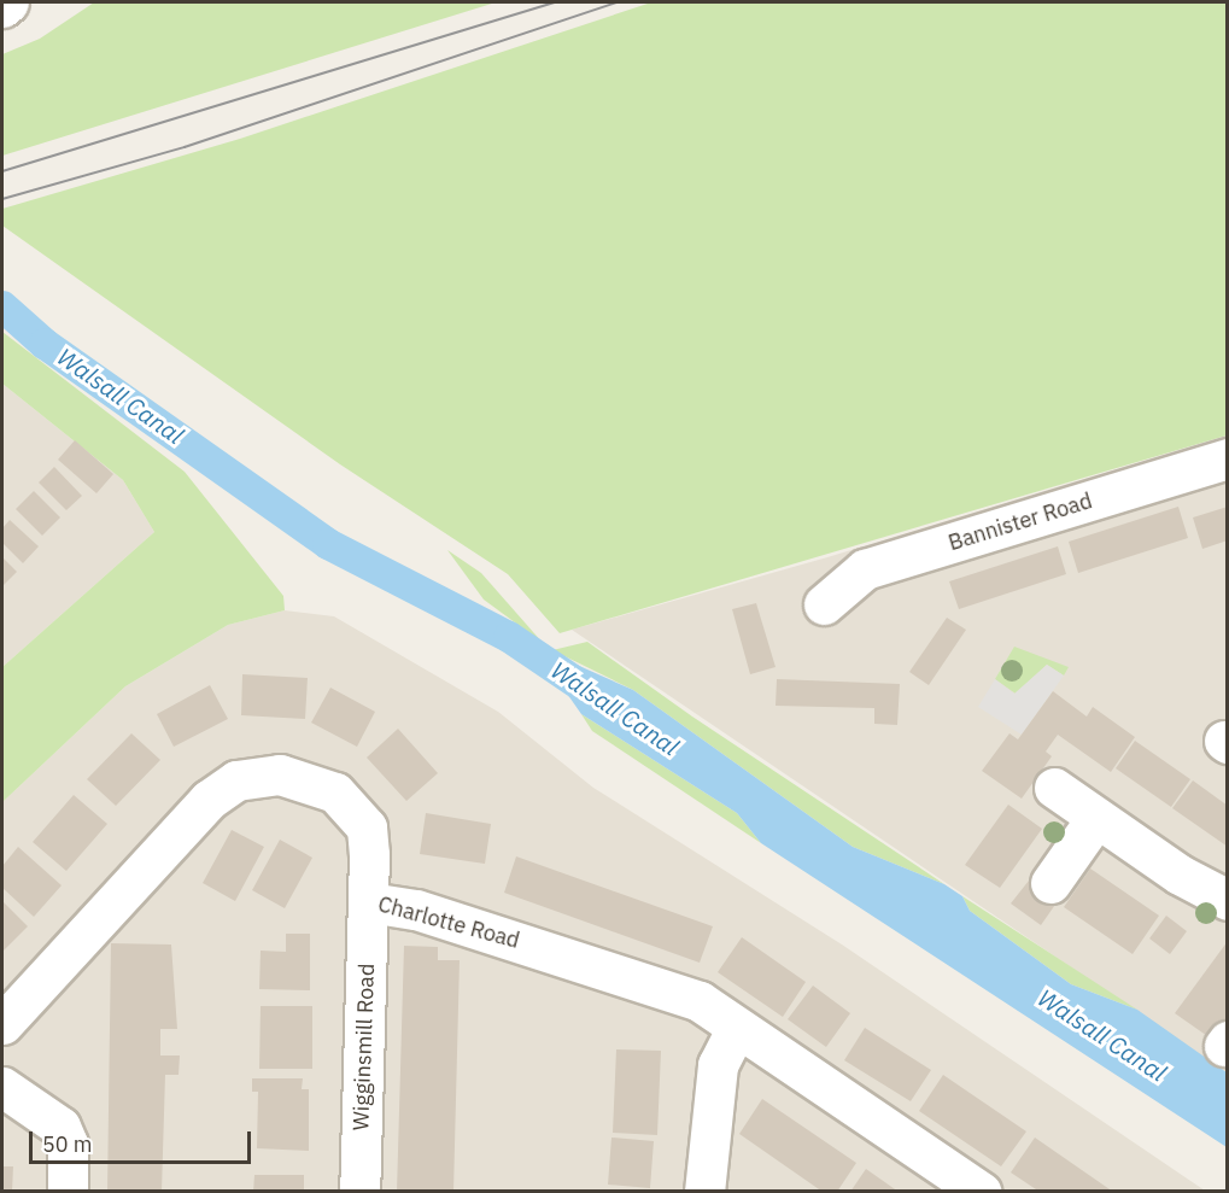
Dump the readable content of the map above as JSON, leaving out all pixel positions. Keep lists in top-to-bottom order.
{
  "streets": {
    "street": ["Bannister Road", "Charlotte Road", "Wigginsmill Road"]
  },
  "crossings": [
    ["Charlotte Road", "Wigginsmill Road"]
  ],
  "water": ["Walsall Canal"],
  "scale_bar": "50 m"
}
